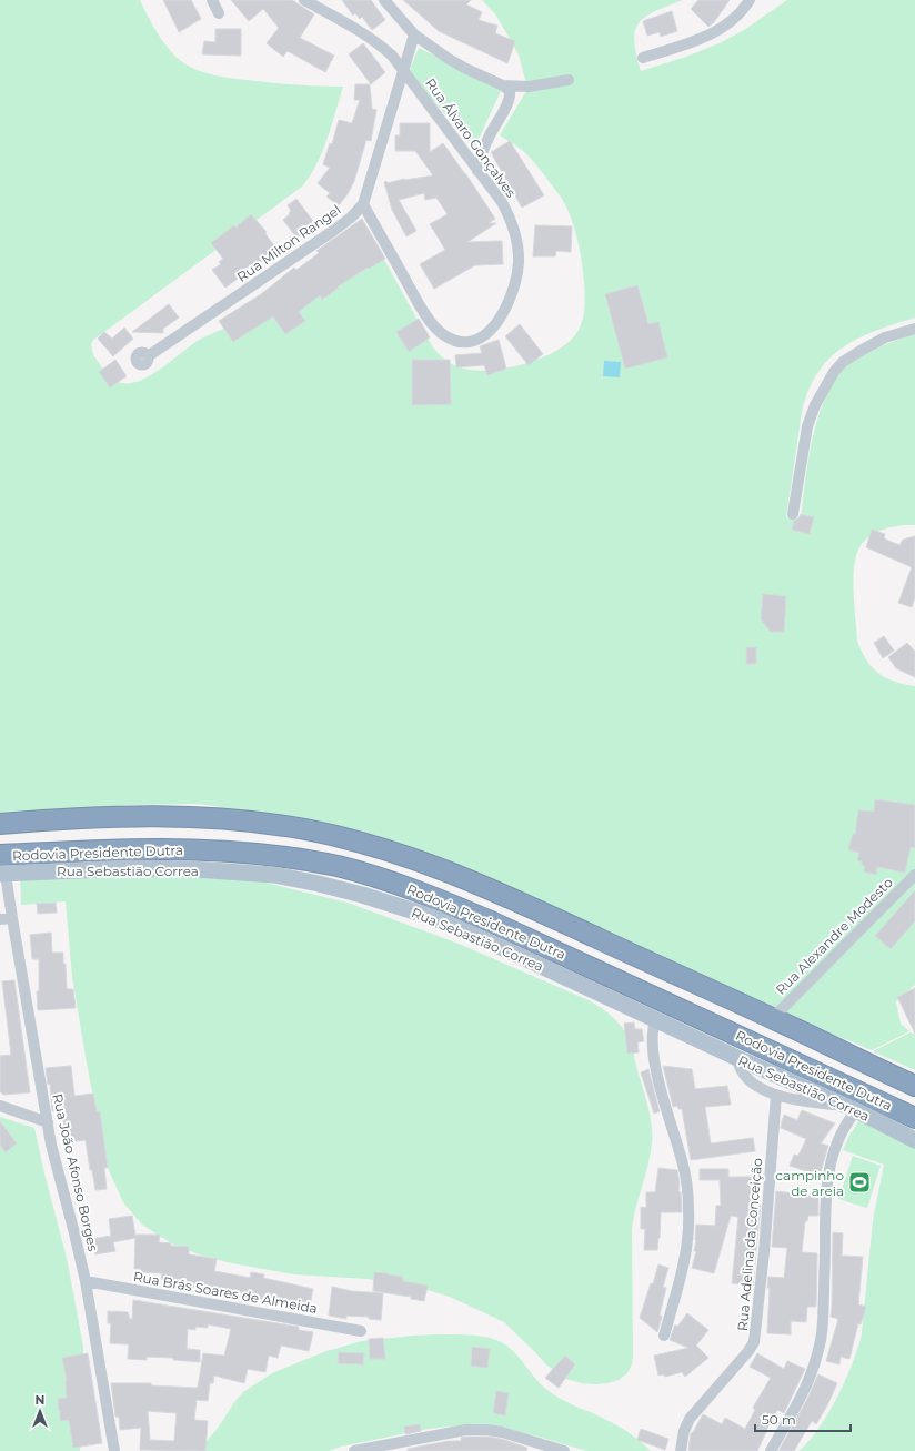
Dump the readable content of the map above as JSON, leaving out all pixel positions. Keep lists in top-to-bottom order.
{
  "streets": {
    "highway": ["Rodovia Presidente Dutra"],
    "main road": ["Rua Sebastião Correa"],
    "street": [
      "Rua Álvaro Gonçalves",
      "Rua Milton Rangel",
      "Rua Alexandre Modesto",
      "Rua João Afonso Borges",
      "Rua Adelina da Conceição",
      "Rua Brás Soares de Almeida"
    ]
  },
  "crossings": [
    ["Rua Álvaro Gonçalves", "Rua Milton Rangel"],
    ["Rodovia Presidente Dutra", "Rua Sebastião Correa"],
    ["Rodovia Presidente Dutra", "Rua João Afonso Borges"],
    ["Rua Sebastião Correa", "Rua João Afonso Borges"],
    ["Rua João Afonso Borges", "Rua Brás Soares de Almeida"]
  ],
  "places": {
    "sports": ["campinho de areia"]
  },
  "scale_bar": "50 m",
  "north": "top"
}
